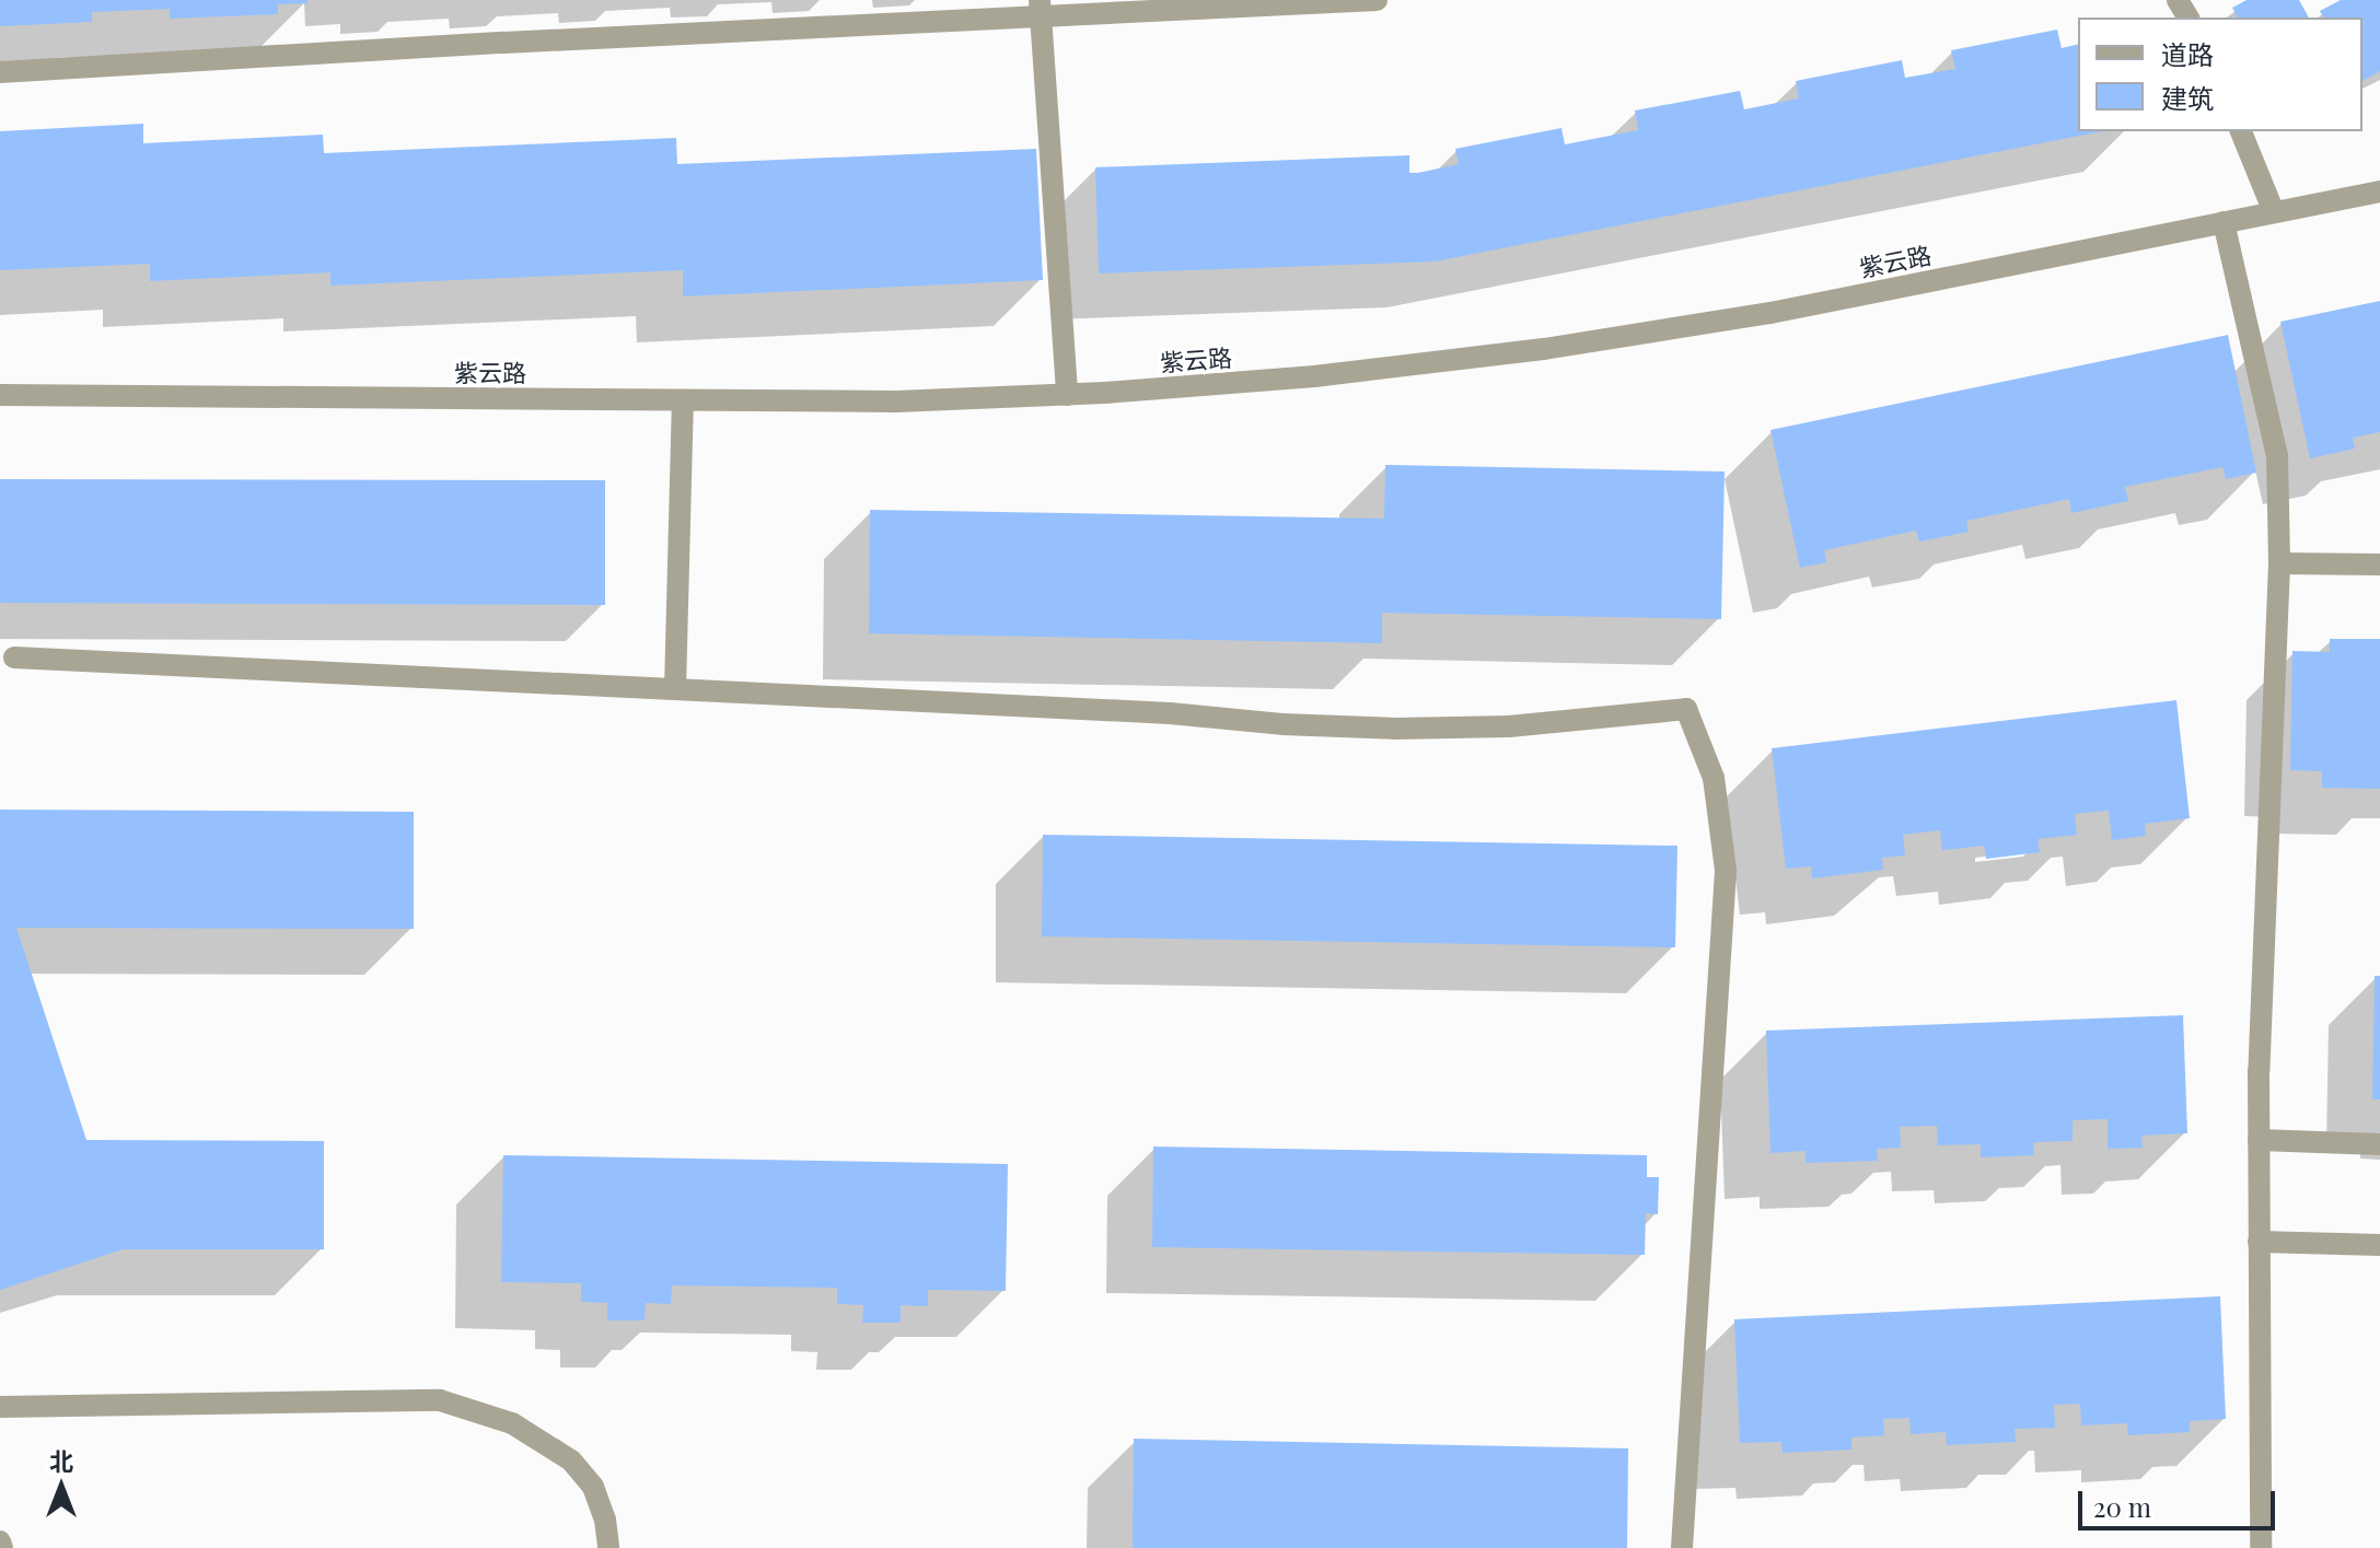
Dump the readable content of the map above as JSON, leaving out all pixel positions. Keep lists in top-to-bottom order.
{
  "streets": {
    "street": ["紫云路"]
  },
  "legend": ["道路", "建筑"],
  "scale_bar": "20 m",
  "north": "top"
}
